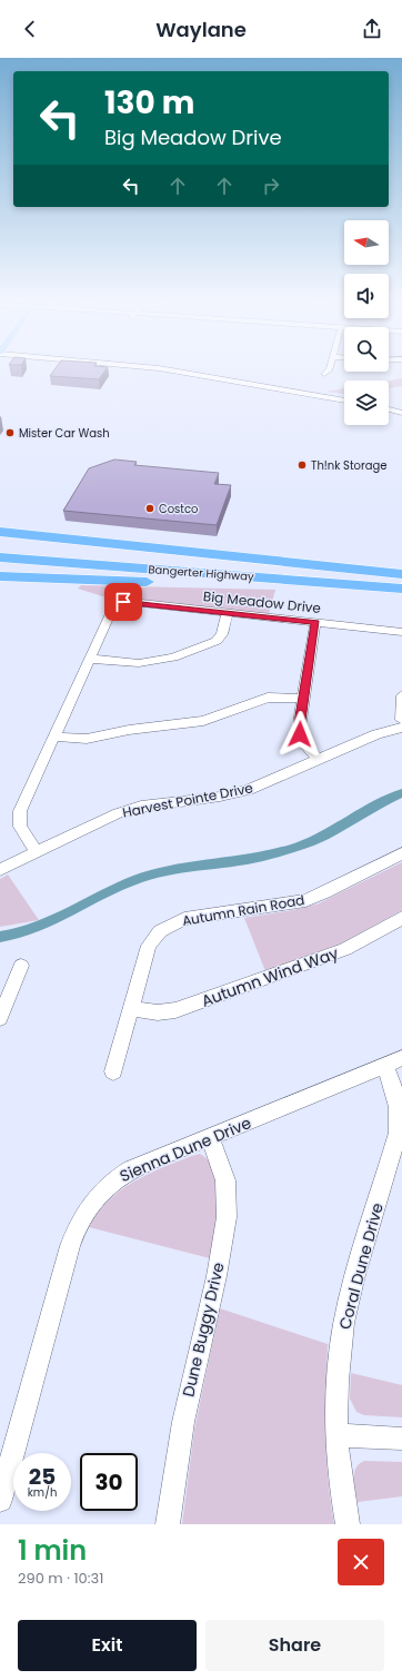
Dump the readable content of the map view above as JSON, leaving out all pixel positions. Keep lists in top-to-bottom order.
{
  "streets": {
    "highway": ["Bangerter Highway"],
    "street": [
      "Big Meadow Drive",
      "Harvest Pointe Drive",
      "Autumn Rain Road",
      "Autumn Wind Way",
      "Sienna Dune Drive",
      "Coral Dune Drive",
      "Dune Buggy Drive"
    ]
  },
  "crossings": [
    ["Autumn Rain Road", "Autumn Wind Way"],
    ["Sienna Dune Drive", "Coral Dune Drive"],
    ["Sienna Dune Drive", "Dune Buggy Drive"]
  ],
  "places": ["Mister Car Wash", "Th!nk Storage", "Costco"],
  "north": "left",
  "page": {
    "header": "Waylane",
    "turn": ["130 m", "Big Meadow Drive"],
    "speed": "25 km/h",
    "limit": "30",
    "heading": ["1 min", "290 m · 10:31"],
    "buttons": ["Exit", "Share"]
  }
}
